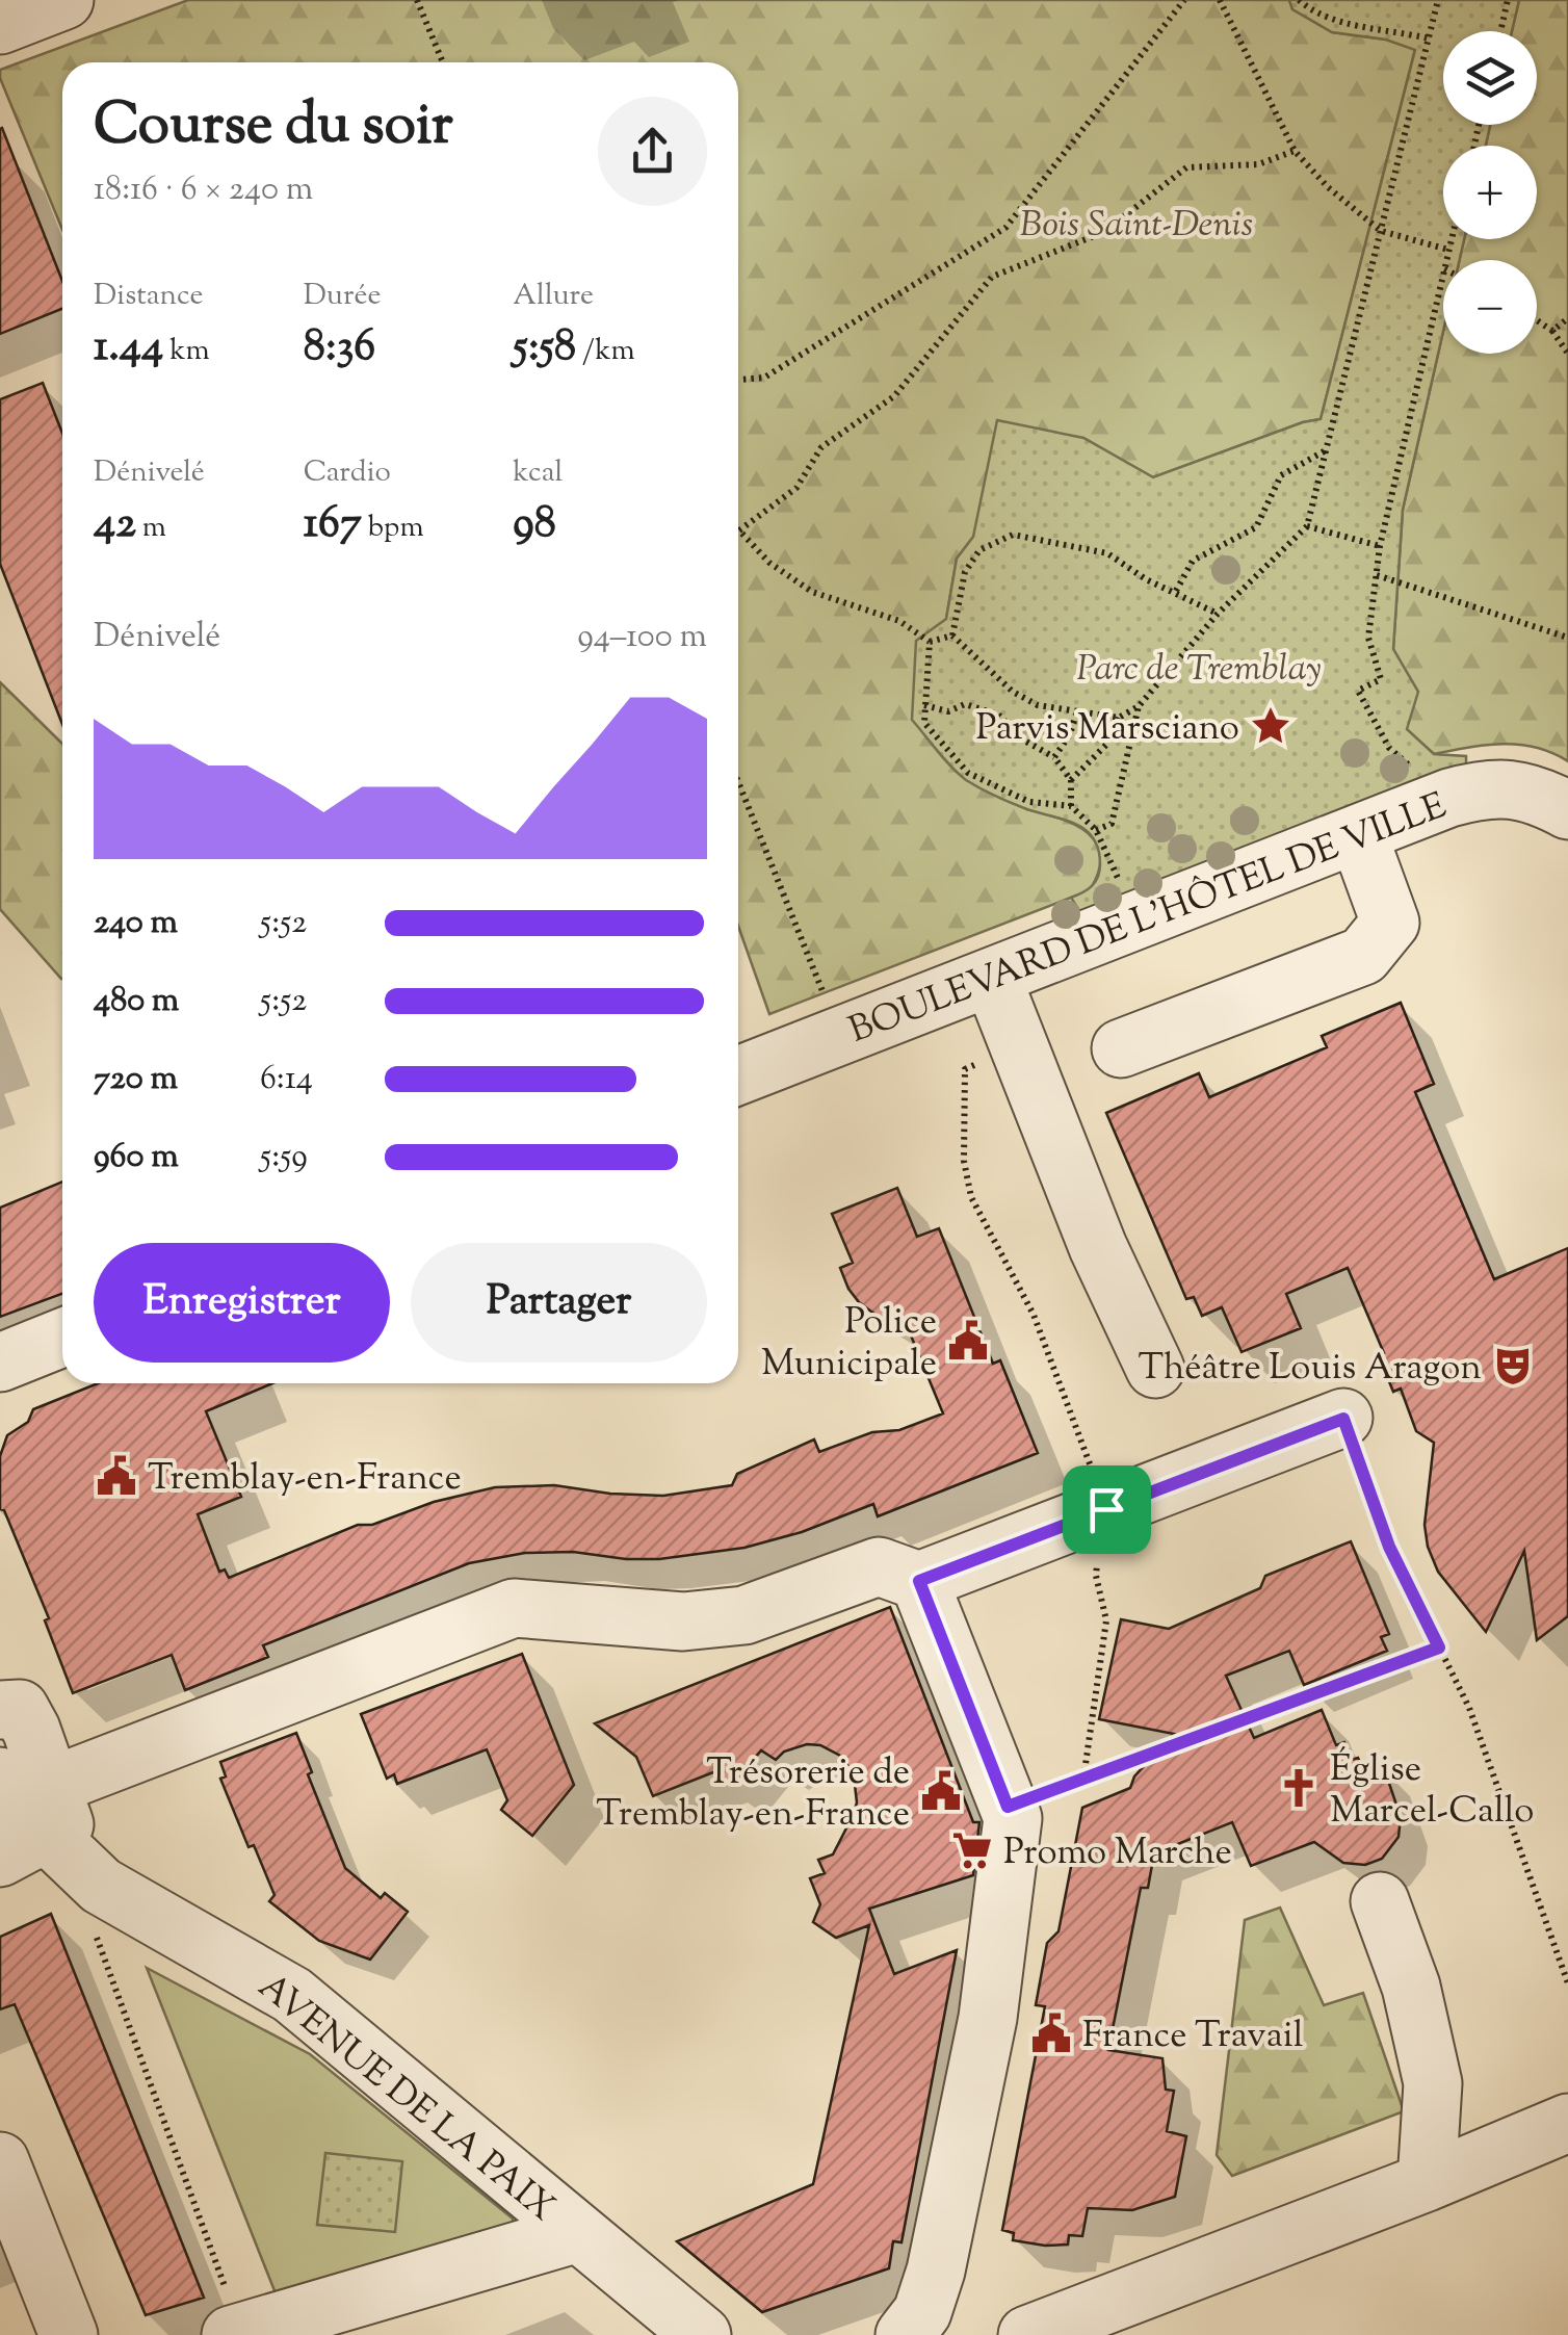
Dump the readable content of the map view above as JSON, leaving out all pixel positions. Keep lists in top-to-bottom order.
{
  "streets": {
    "street": ["BOULEVARD DE L'HÔTEL DE VILLE", "AVENUE DE LA PAIX"]
  },
  "parks": ["Bois Saint-Denis", "Parc de Tremblay"],
  "places": {
    "place": ["Parvis Marsciano"],
    "public building": [
      "Police Municipale",
      "Tremblay-en-France",
      "Trésorerie de Tremblay-en-France",
      "France Travail"
    ],
    "theatre": ["Théâtre Louis Aragon"],
    "church": ["Église Marcel-Callo"],
    "supermarket": ["Promo Marche"]
  },
  "page": {
    "map_buttons": ["+", "−"],
    "heading": ["Course du soir", "18:16 · 6 × 240 m"],
    "stats": [
      ["Distance", "1.44 km"],
      ["Durée", "8:36"],
      ["Allure", "5:58 /km"],
      ["Dénivelé", "42 m"],
      ["Cardio", "167 bpm"],
      ["kcal", "98"]
    ],
    "chart": ["Dénivelé", "94–100 m"],
    "list": [
      {
        "name": "240 m",
        "note": "5:52"
      },
      {
        "name": "480 m",
        "note": "5:52"
      },
      {
        "name": "720 m",
        "note": "6:14"
      },
      {
        "name": "960 m",
        "note": "5:59"
      }
    ],
    "buttons": ["Enregistrer", "Partager"]
  }
}
